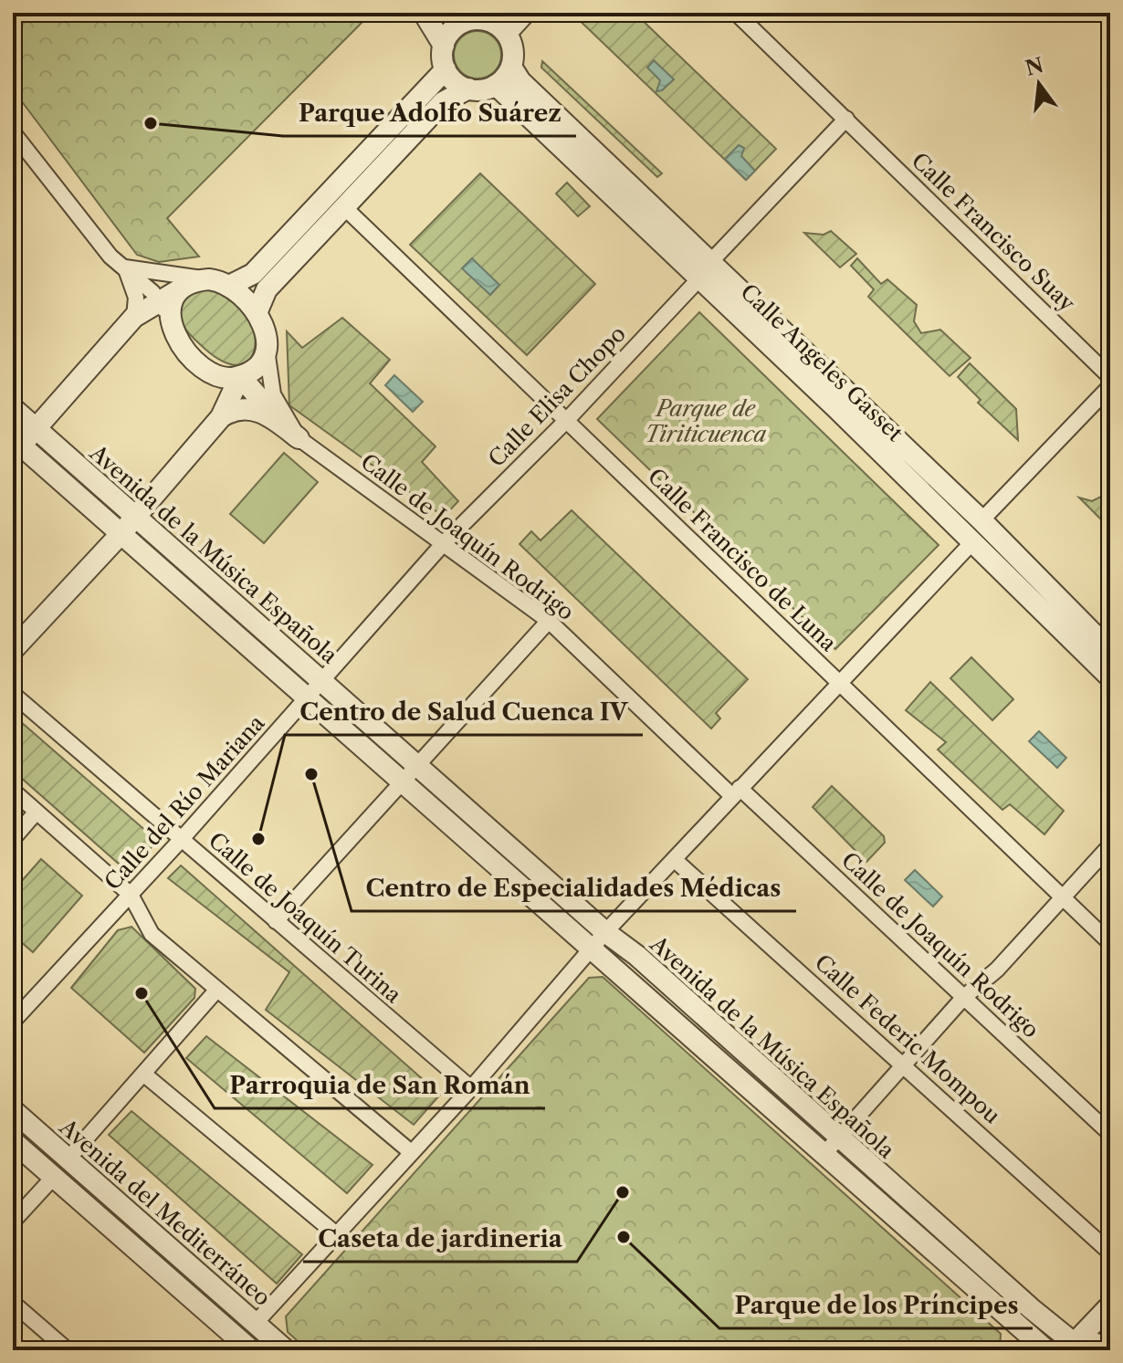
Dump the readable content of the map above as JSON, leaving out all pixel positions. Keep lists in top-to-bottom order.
{
  "streets": {
    "street": [
      "Calle Francisco Suay",
      "Calle Angeles Gasset",
      "Calle Elisa Chopo",
      "Calle de Joaquín Rodrigo",
      "Avenida de la Música Española",
      "Calle Francisco de Luna",
      "Calle del Río Mariana",
      "Calle de Joaquín Turina",
      "Calle Federic Mompou",
      "Avenida del Mediterráneo"
    ]
  },
  "crossings": [
    ["Calle Francisco Suay", "Calle Elisa Chopo"],
    ["Calle Angeles Gasset", "Calle Elisa Chopo"],
    ["Calle Elisa Chopo", "Calle de Joaquín Rodrigo"],
    ["Calle Elisa Chopo", "Calle Francisco de Luna"],
    ["Calle Elisa Chopo", "Calle del Río Mariana"],
    ["Calle de Joaquín Rodrigo", "Calle del Río Mariana"],
    ["Avenida de la Música Española", "Calle del Río Mariana"],
    ["Calle del Río Mariana", "Calle de Joaquín Turina"]
  ],
  "parks": ["Parque de Tiriticuenca"],
  "places": [
    "Parque Adolfo Suárez",
    "Centro de Especialidades Médicas",
    "Centro de Salud Cuenca IV",
    "Parroquia de San Román",
    "Caseta de jardineria",
    "Parque de los Príncipes"
  ],
  "north": "top"
}
